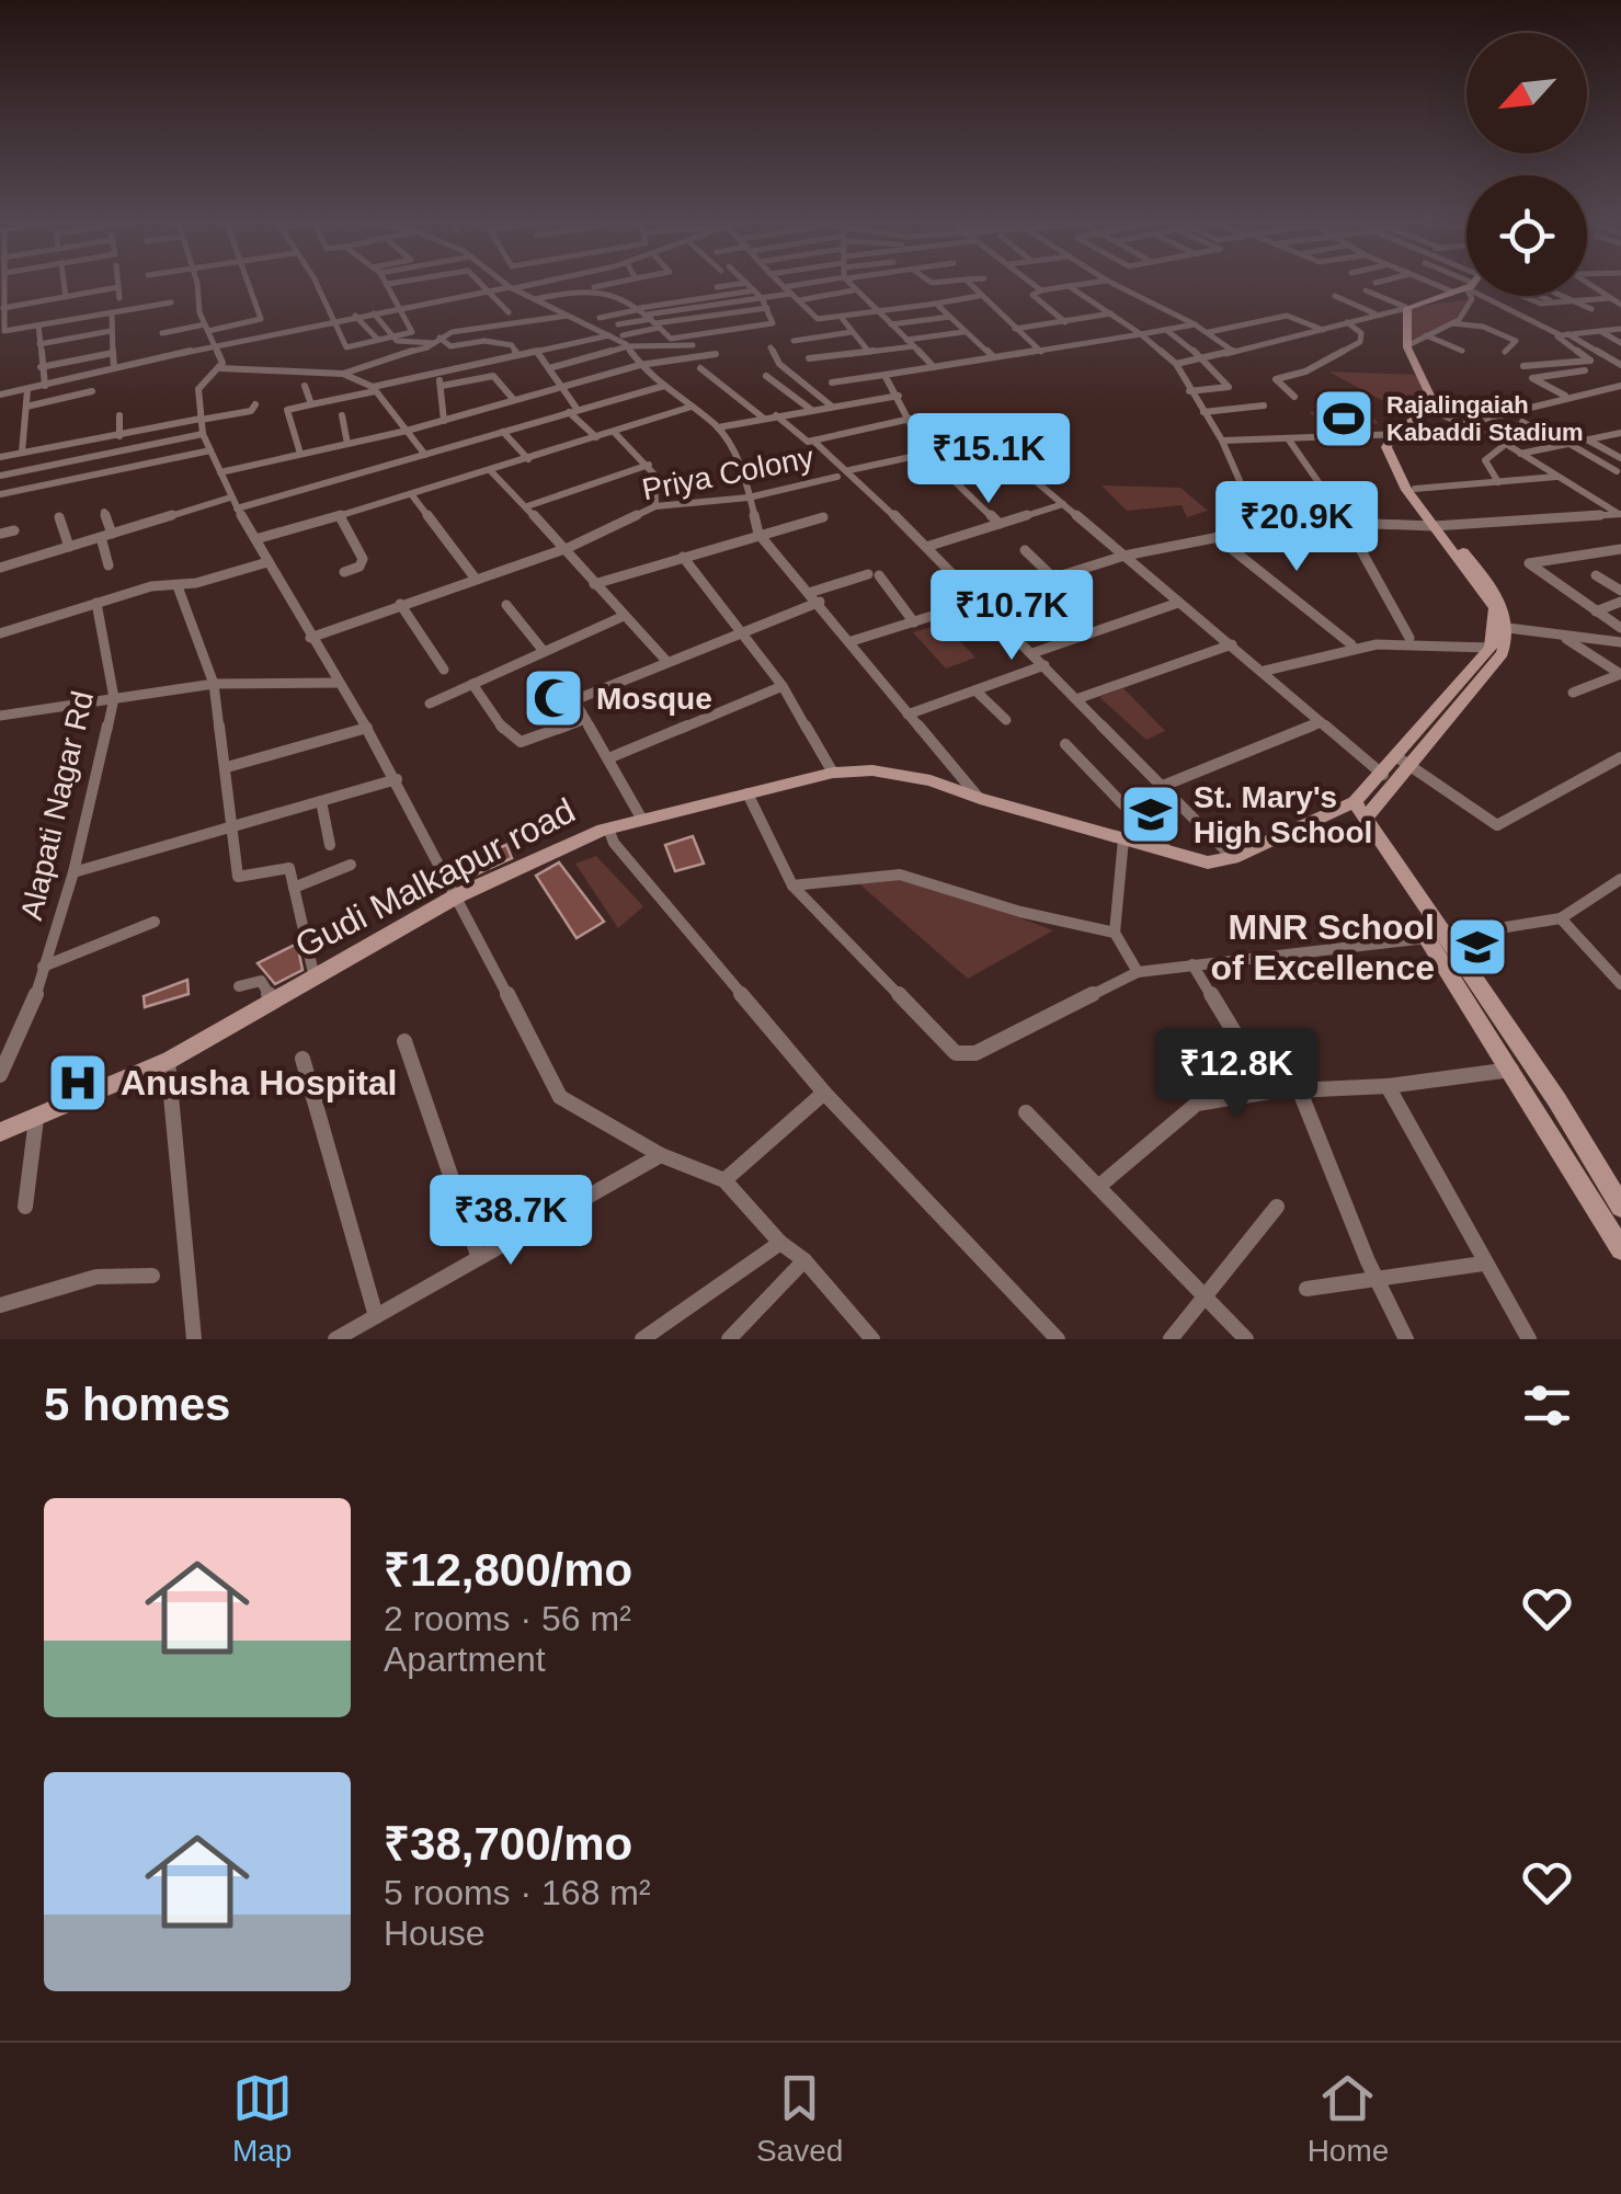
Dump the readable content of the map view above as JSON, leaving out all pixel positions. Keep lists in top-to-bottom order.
{
  "streets": {
    "street": ["Priya Colony", "Alapati Nagar Rd", "Gudi Malkapur road"]
  },
  "places": {
    "sports": ["Rajalingaiah Kabaddi Stadium"],
    "mosque": ["Mosque"],
    "school or university": ["St. Mary's High School", "MNR School of Excellence"],
    "hospital": ["Anusha Hospital"]
  },
  "north": "bottom left",
  "page": {
    "price": [
      "₹15.1K",
      "₹20.9K",
      "₹10.7K",
      "₹12.8K",
      "₹38.7K"
    ],
    "heading": "5 homes",
    "list": [
      {
        "name": "₹12,800/mo",
        "note": "2 rooms · 56 m² · Apartment"
      },
      {
        "name": "₹38,700/mo",
        "note": "5 rooms · 168 m² · House"
      }
    ],
    "tabs": ["Map", "Saved", "Home"]
  }
}
